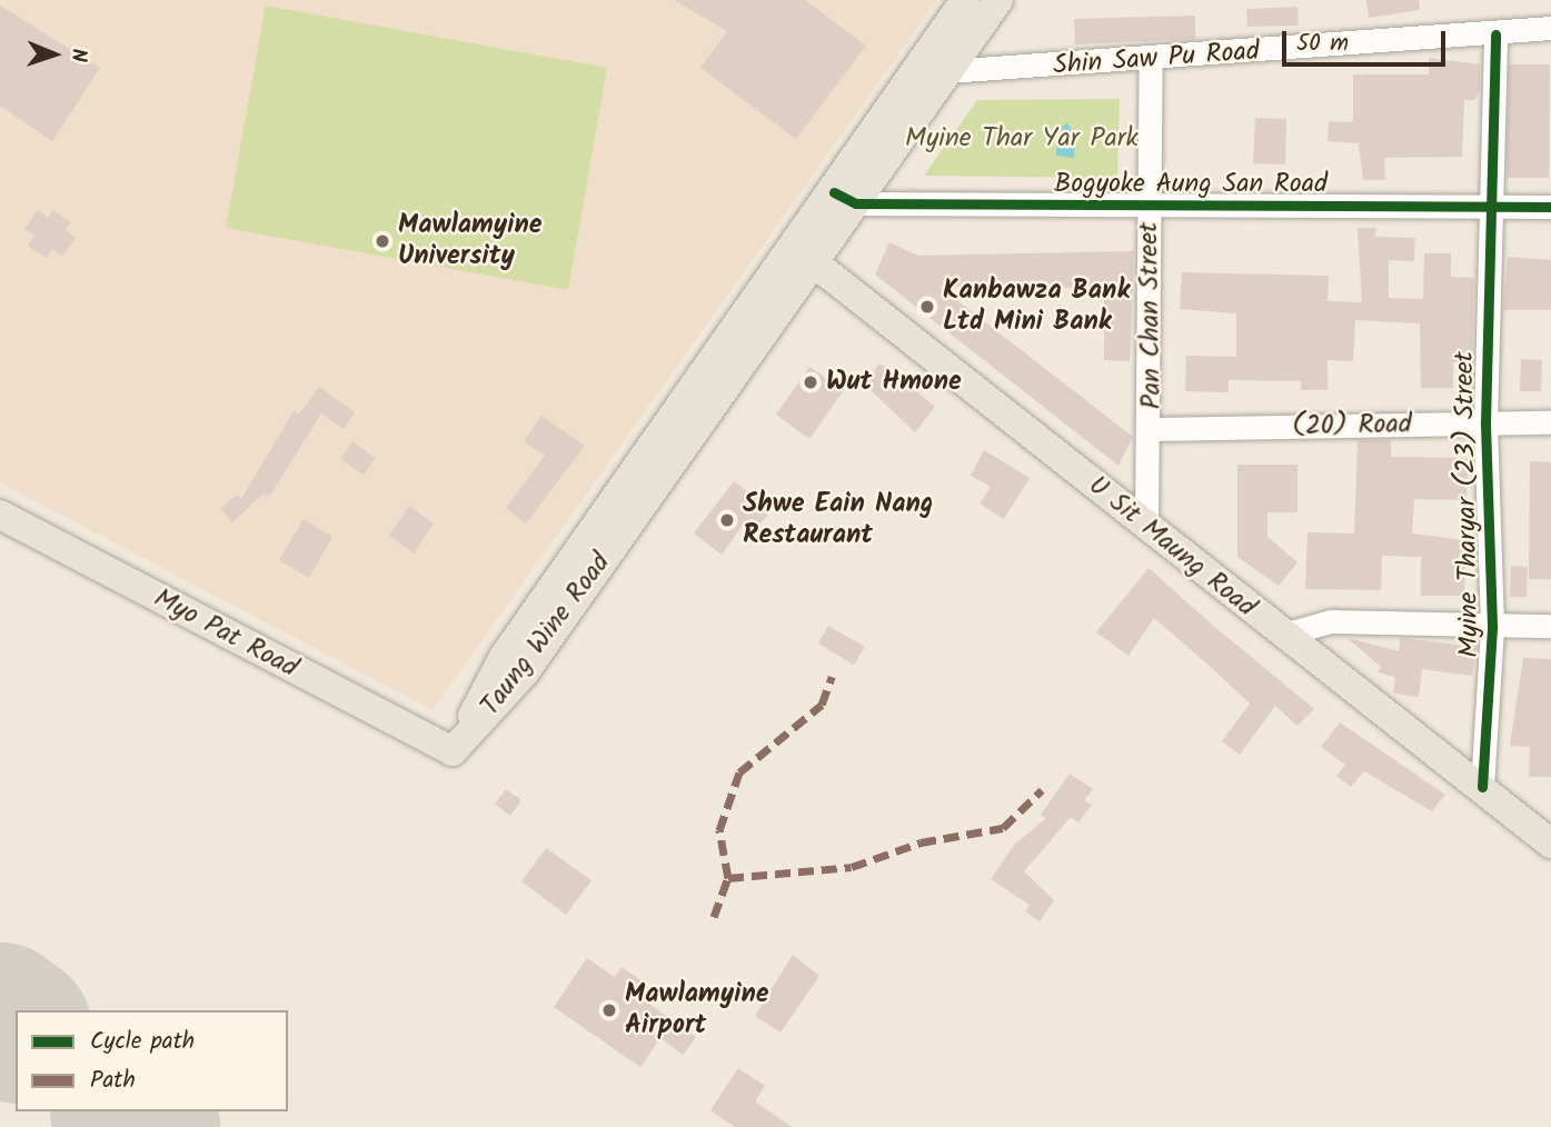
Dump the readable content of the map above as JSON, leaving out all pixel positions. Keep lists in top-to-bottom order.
{
  "streets": {
    "main road": ["U Sit Maung Road", "Myo Pat Road", "Taung Wine Road"],
    "street": [
      "Shin Saw Pu Road",
      "Bogyoke Aung San Road",
      "Pan Chan Street",
      "(20) Road",
      "Myine Tharyar (23) Street"
    ]
  },
  "crossings": [
    ["Shin Saw Pu Road", "Pan Chan Street"],
    ["Shin Saw Pu Road", "Myine Tharyar (23) Street"],
    ["Shin Saw Pu Road", "Taung Wine Road"],
    ["Bogyoke Aung San Road", "Pan Chan Street"],
    ["Bogyoke Aung San Road", "Myine Tharyar (23) Street"],
    ["Bogyoke Aung San Road", "Taung Wine Road"],
    ["Pan Chan Street", "(20) Road"],
    ["Pan Chan Street", "U Sit Maung Road"],
    ["(20) Road", "Myine Tharyar (23) Street"],
    ["Myine Tharyar (23) Street", "U Sit Maung Road"],
    ["U Sit Maung Road", "Taung Wine Road"],
    ["Myo Pat Road", "Taung Wine Road"]
  ],
  "parks": ["Myine Thar Yar Park"],
  "places": [
    "Mawlamyine University",
    "Kanbawza Bank Ltd Mini Bank",
    "Wut Hmone",
    "Shwe Eain Nang Restaurant",
    "Mawlamyine Airport"
  ],
  "legend": ["Cycle path", "Path"],
  "scale_bar": "50 m",
  "north": "right"
}
